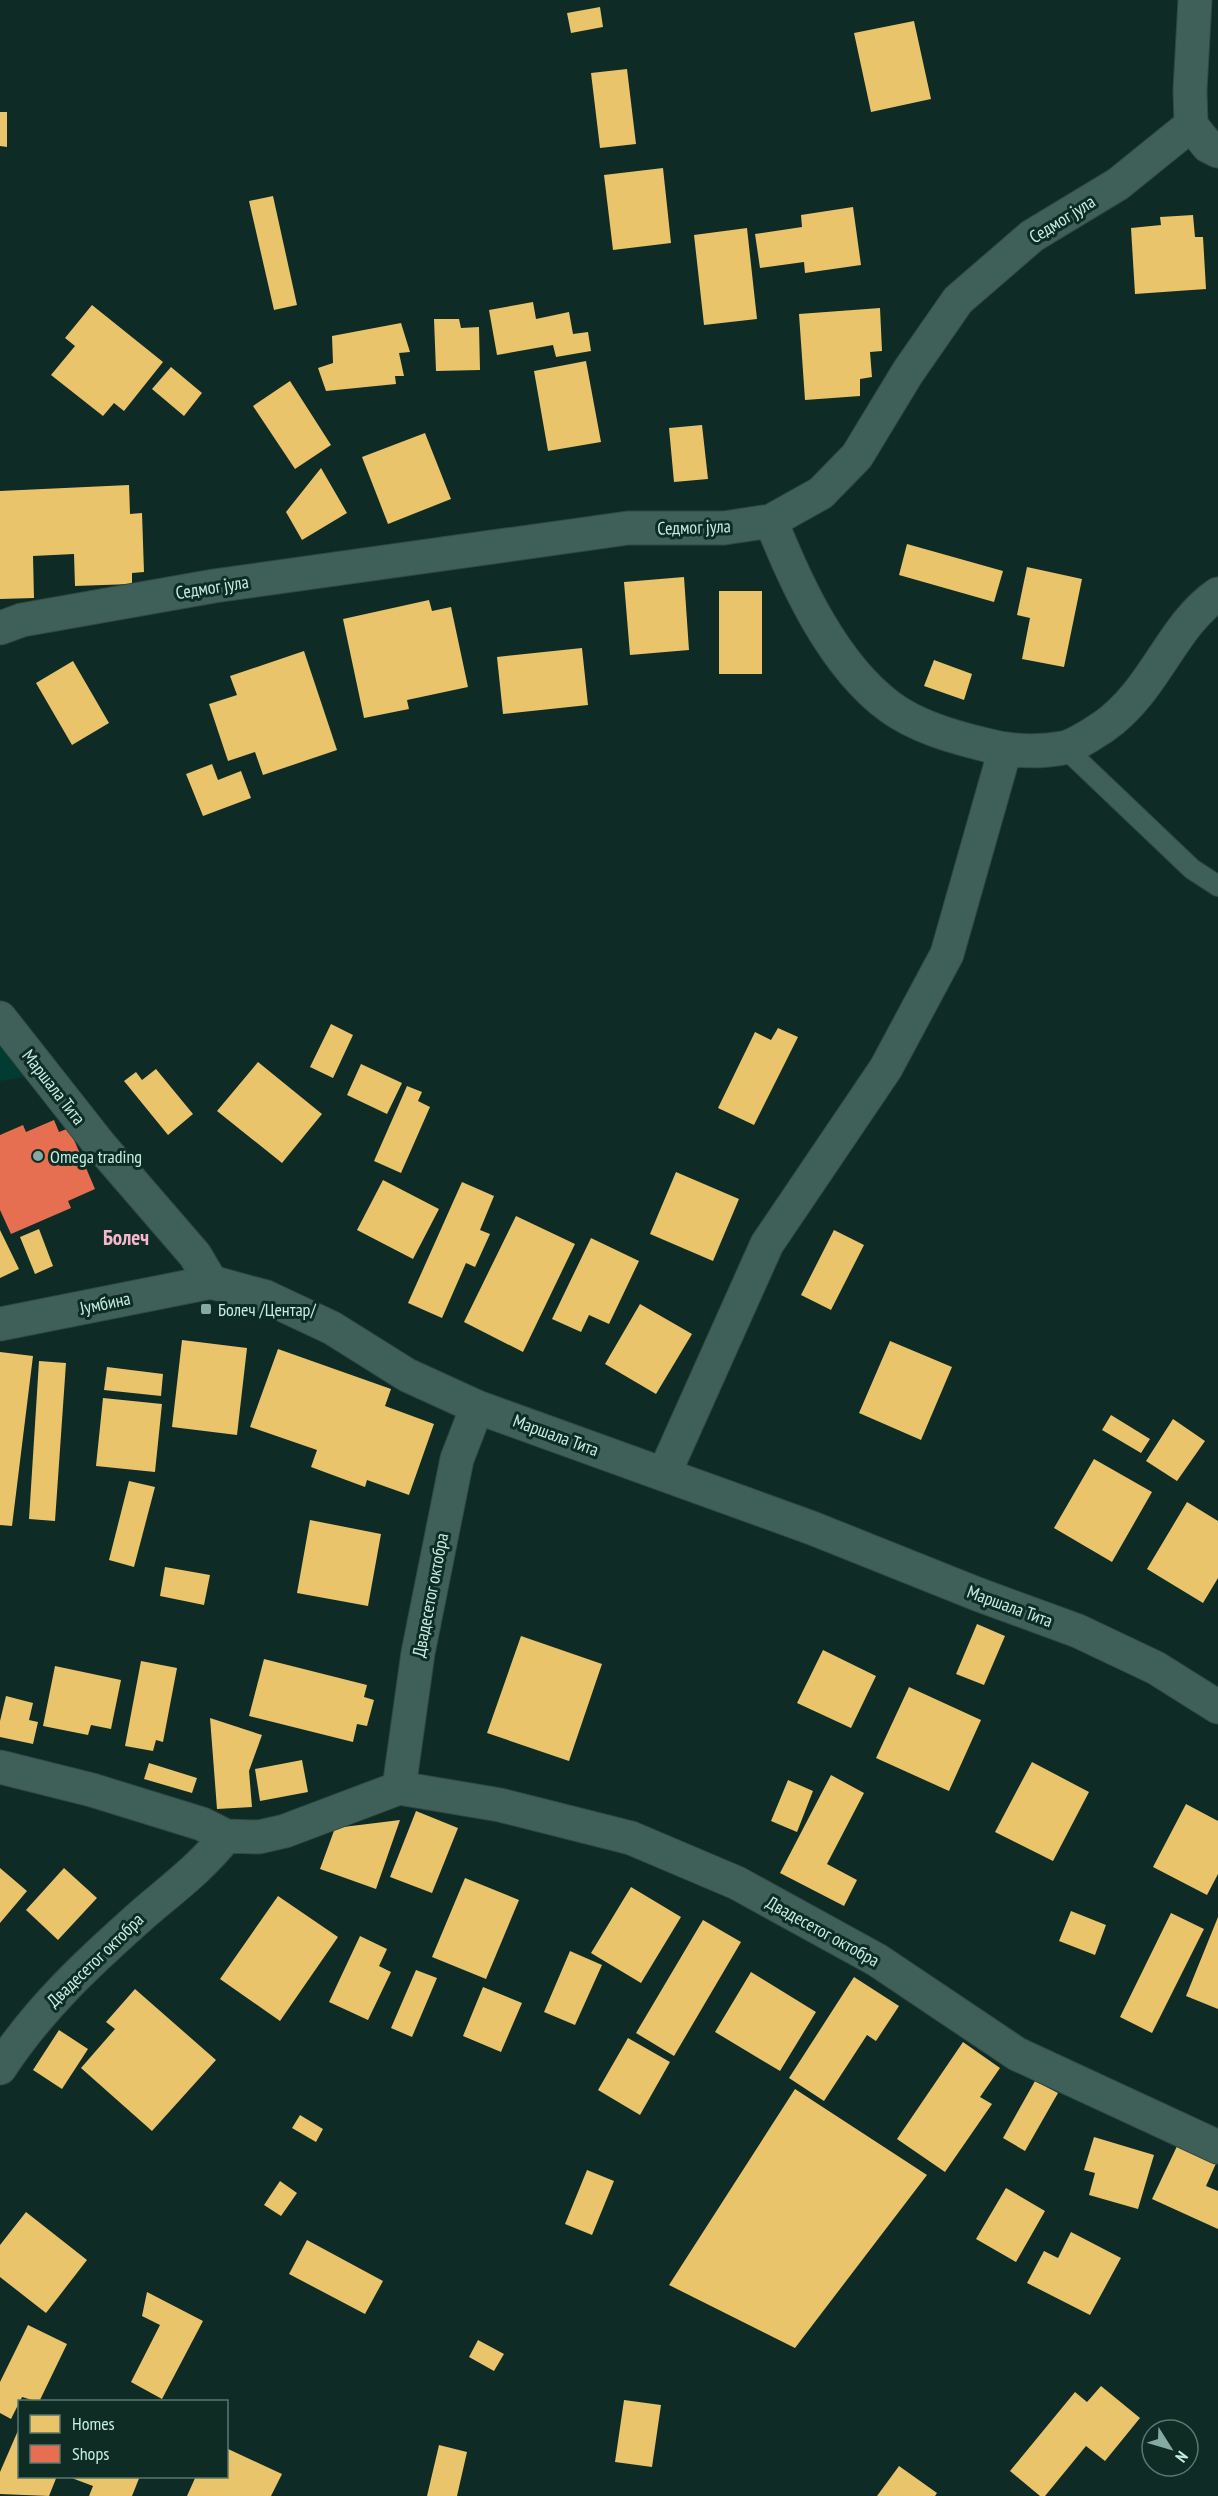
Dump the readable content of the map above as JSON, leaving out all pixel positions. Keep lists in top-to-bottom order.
{
  "streets": {
    "street": [
      "Седмог јула",
      "Маршала Тита",
      "Јумбина",
      "Двадесетог октобра"
    ]
  },
  "crossings": [
    ["Маршала Тита", "Јумбина"],
    ["Маршала Тита", "Двадесетог октобра"]
  ],
  "districts": ["Болеч"],
  "places": {
    "other": ["Omega trading"],
    "transit": ["Болеч /Центар/"]
  },
  "legend": ["Homes", "Shops"],
  "north": "bottom right"
}
